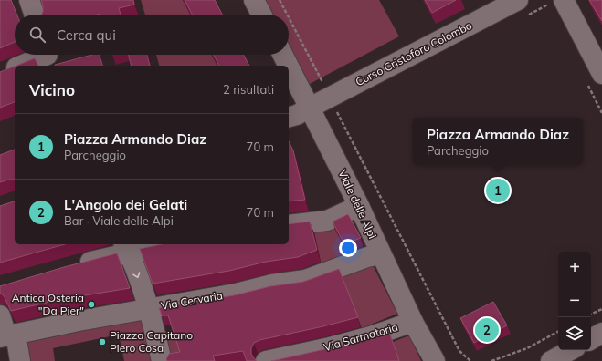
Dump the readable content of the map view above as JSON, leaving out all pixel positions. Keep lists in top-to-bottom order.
{
  "streets": {
    "street": [
      "Corso Cristoforo Colombo",
      "Viale delle Alpi",
      "Via Cervaria",
      "Via Sarmatoria"
    ]
  },
  "crossings": [
    ["Corso Cristoforo Colombo", "Viale delle Alpi"],
    ["Viale delle Alpi", "Via Cervaria"],
    ["Viale delle Alpi", "Via Sarmatoria"]
  ],
  "places": ["Antica Osteria \"Da Pier\"", "Piazza Capitano Piero Cosa"],
  "page": {
    "search": "Cerca qui",
    "heading": ["Vicino", "2 risultati"],
    "list": [
      {
        "mark": "1",
        "name": "Piazza Armando Diaz",
        "note": "Parcheggio",
        "value": "70 m"
      },
      {
        "mark": "2",
        "name": "L'Angolo dei Gelati",
        "note": "Bar · Viale delle Alpi",
        "value": "70 m"
      }
    ],
    "popup": ["Piazza Armando Diaz", "Parcheggio"],
    "pins": ["1", "2"],
    "map_buttons": ["+", "−"]
  }
}
